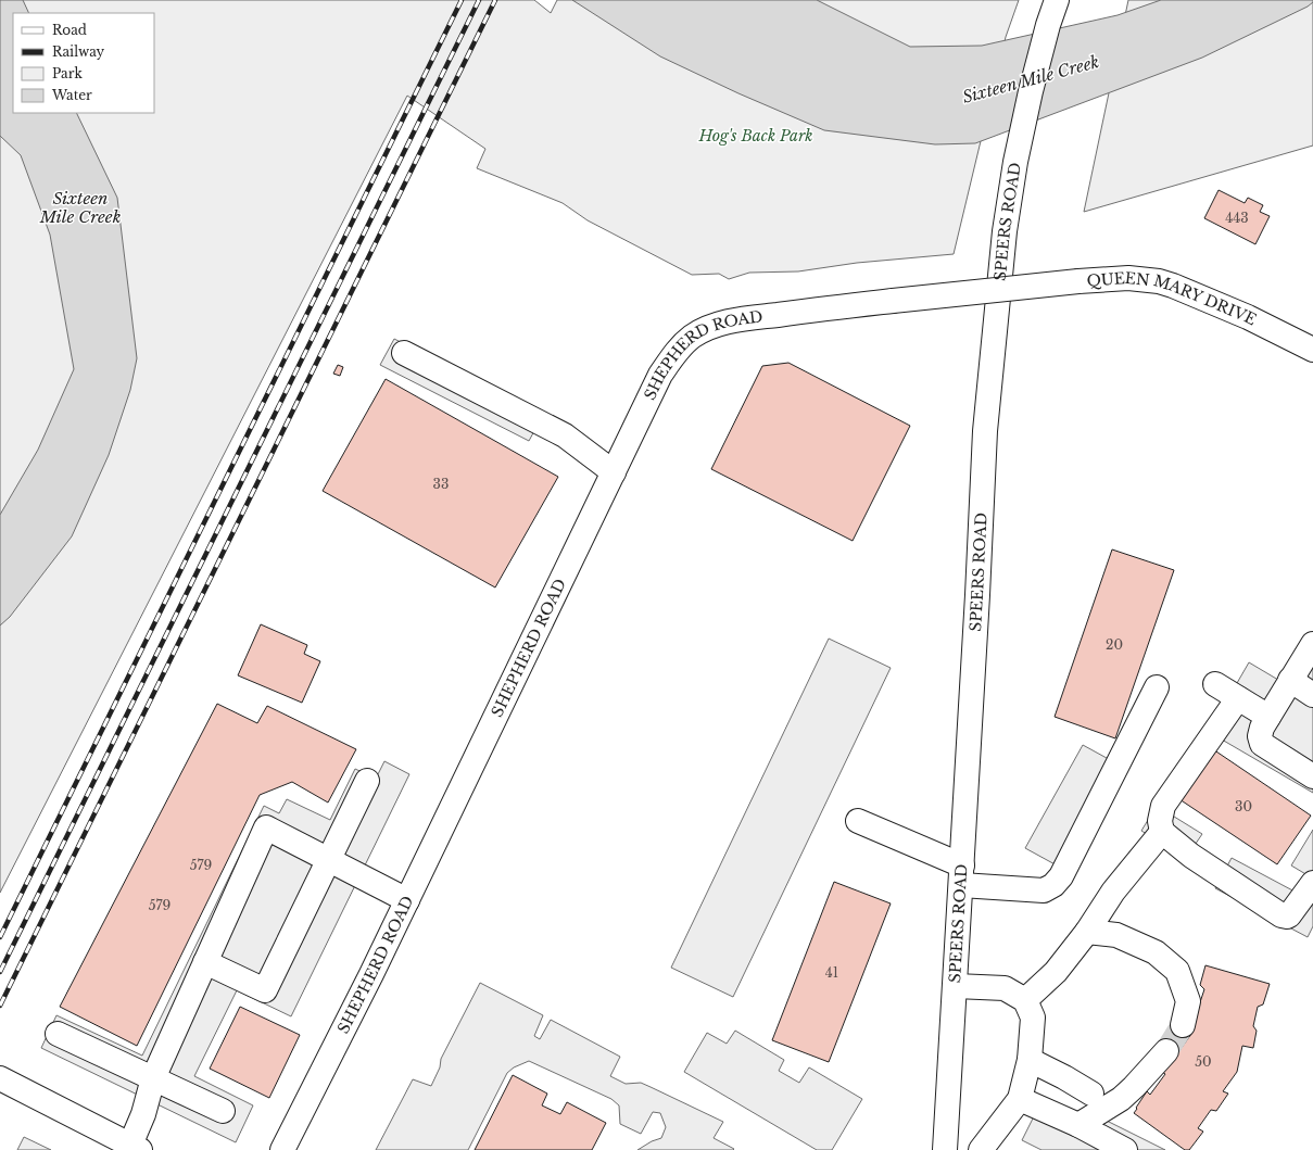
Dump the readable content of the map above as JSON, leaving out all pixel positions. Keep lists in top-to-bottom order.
{
  "streets": {
    "street": ["SPEERS ROAD", "QUEEN MARY DRIVE", "SHEPHERD ROAD"]
  },
  "crossings": [
    ["QUEEN MARY DRIVE", "SHEPHERD ROAD"]
  ],
  "water": ["Sixteen Mile Creek"],
  "parks": ["Hog's Back Park"],
  "house_numbers": [
    "443",
    "33",
    "20",
    "30",
    "579",
    "579",
    "41",
    "50"
  ],
  "legend": [
    "Road",
    "Railway",
    "Park",
    "Water"
  ]
}
